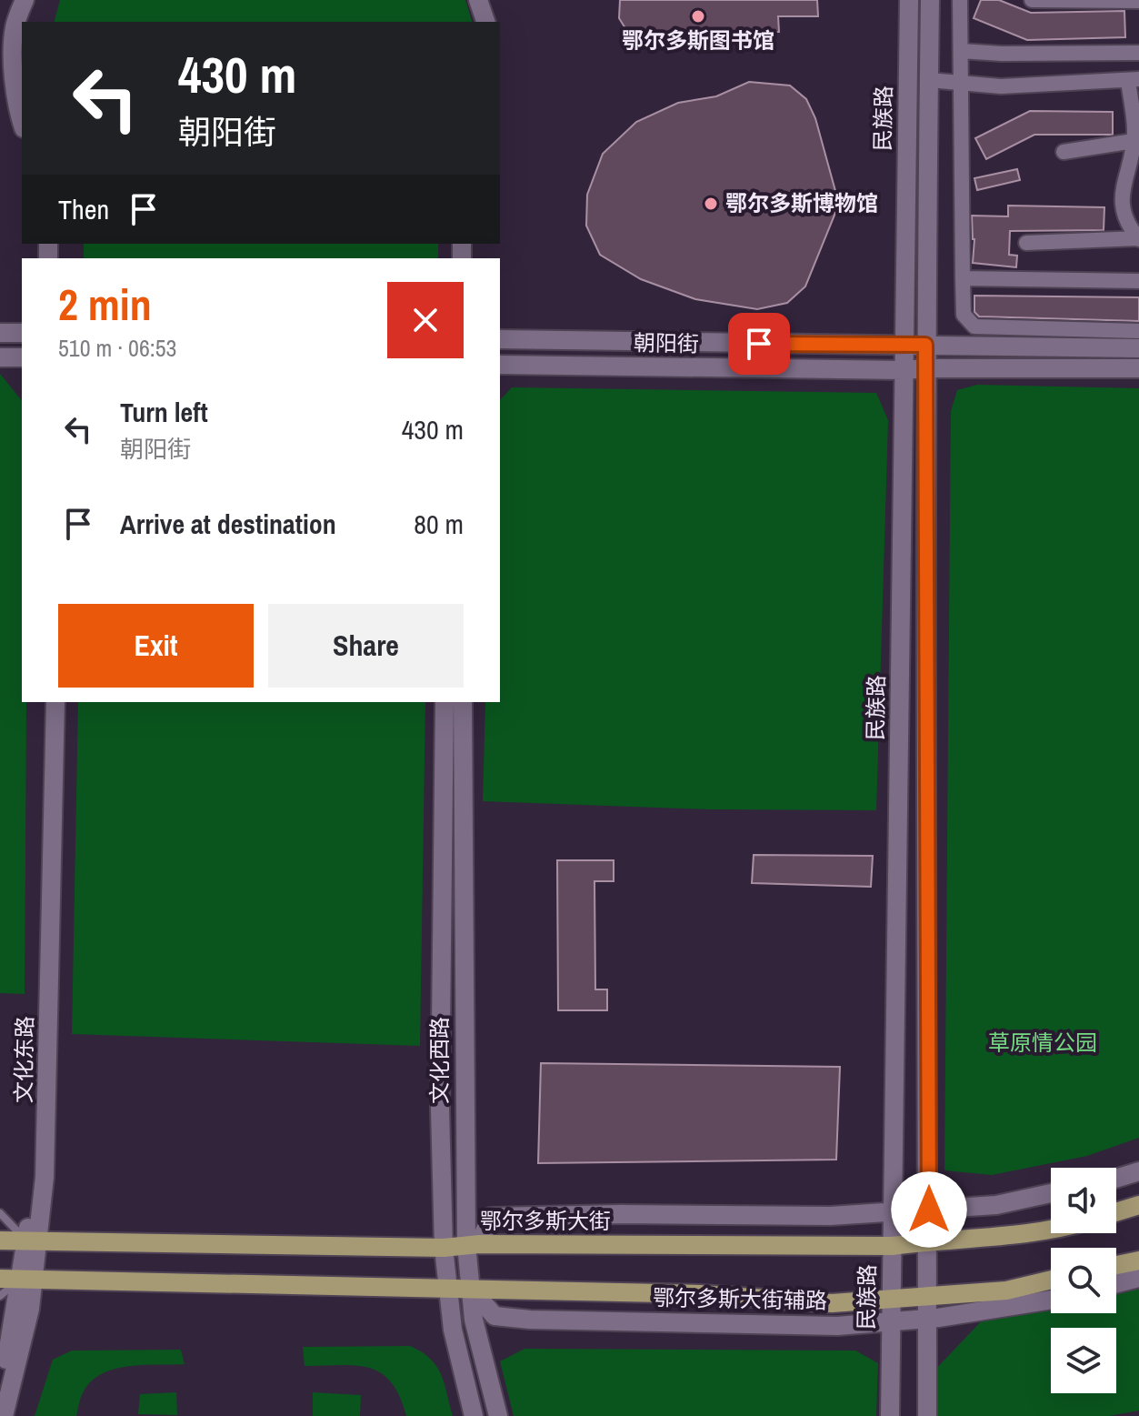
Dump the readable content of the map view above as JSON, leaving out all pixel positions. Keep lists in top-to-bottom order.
{
  "streets": {
    "main road": ["鄂尔多斯大街"],
    "street": [
      "民族路",
      "朝阳街",
      "文化东路",
      "文化西路",
      "鄂尔多斯大街辅路"
    ]
  },
  "crossings": [
    ["民族路", "朝阳街"],
    ["民族路", "鄂尔多斯大街"],
    ["民族路", "鄂尔多斯大街辅路"],
    ["文化东路", "鄂尔多斯大街"],
    ["文化西路", "鄂尔多斯大街"],
    ["文化西路", "鄂尔多斯大街辅路"]
  ],
  "parks": ["草原情公园"],
  "places": ["鄂尔多斯图书馆", "鄂尔多斯博物馆"],
  "page": {
    "turn": ["430 m", "朝阳街"],
    "then": "Then",
    "heading": ["2 min", "510 m · 06:53"],
    "list": [
      {
        "name": "Turn left",
        "note": "朝阳街",
        "value": "430 m"
      },
      {
        "name": "Arrive at destination",
        "value": "80 m"
      }
    ],
    "buttons": ["Exit", "Share"]
  }
}
